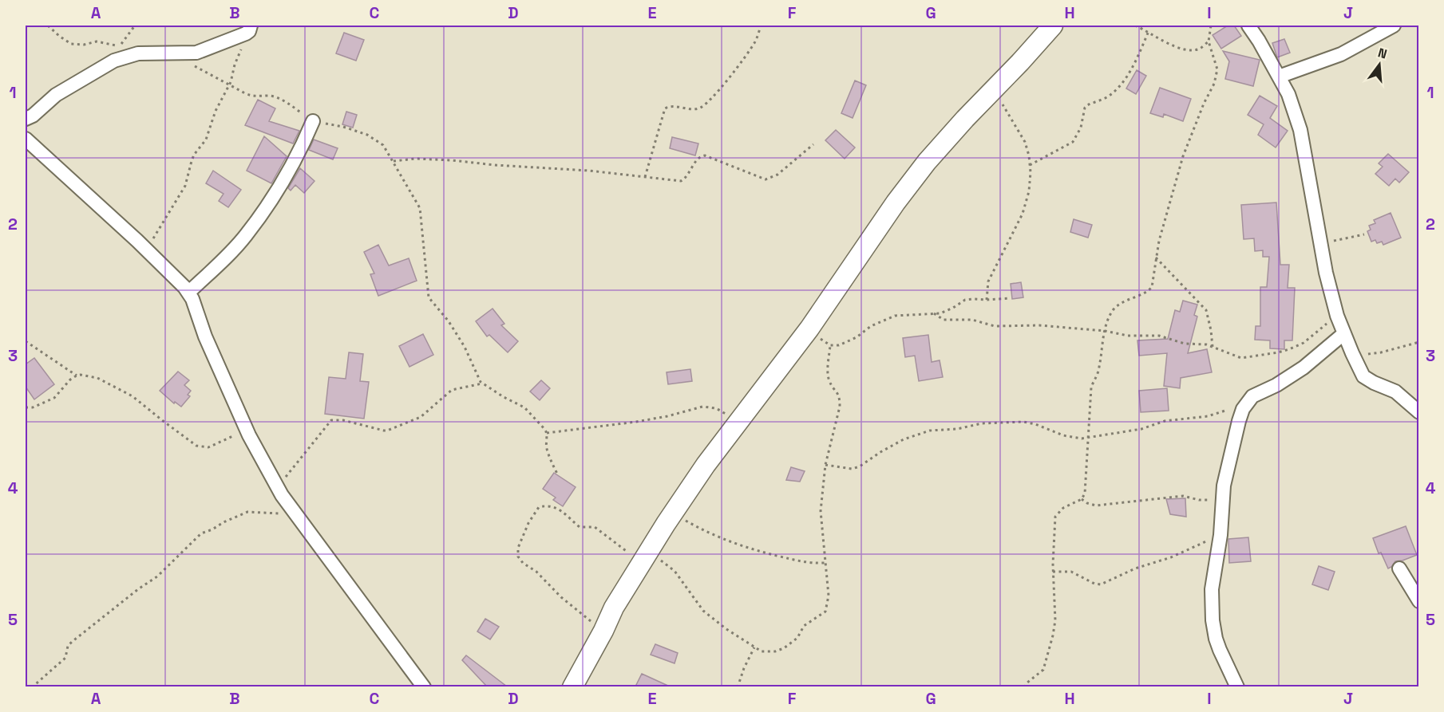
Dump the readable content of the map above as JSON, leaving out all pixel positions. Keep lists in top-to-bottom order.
{
  "north": "top",
  "grid": {
    "columns": [
      "A",
      "B",
      "C",
      "D",
      "E",
      "F",
      "G",
      "H",
      "I",
      "J"
    ],
    "rows": [
      "1",
      "2",
      "3",
      "4",
      "5"
    ]
  }
}
